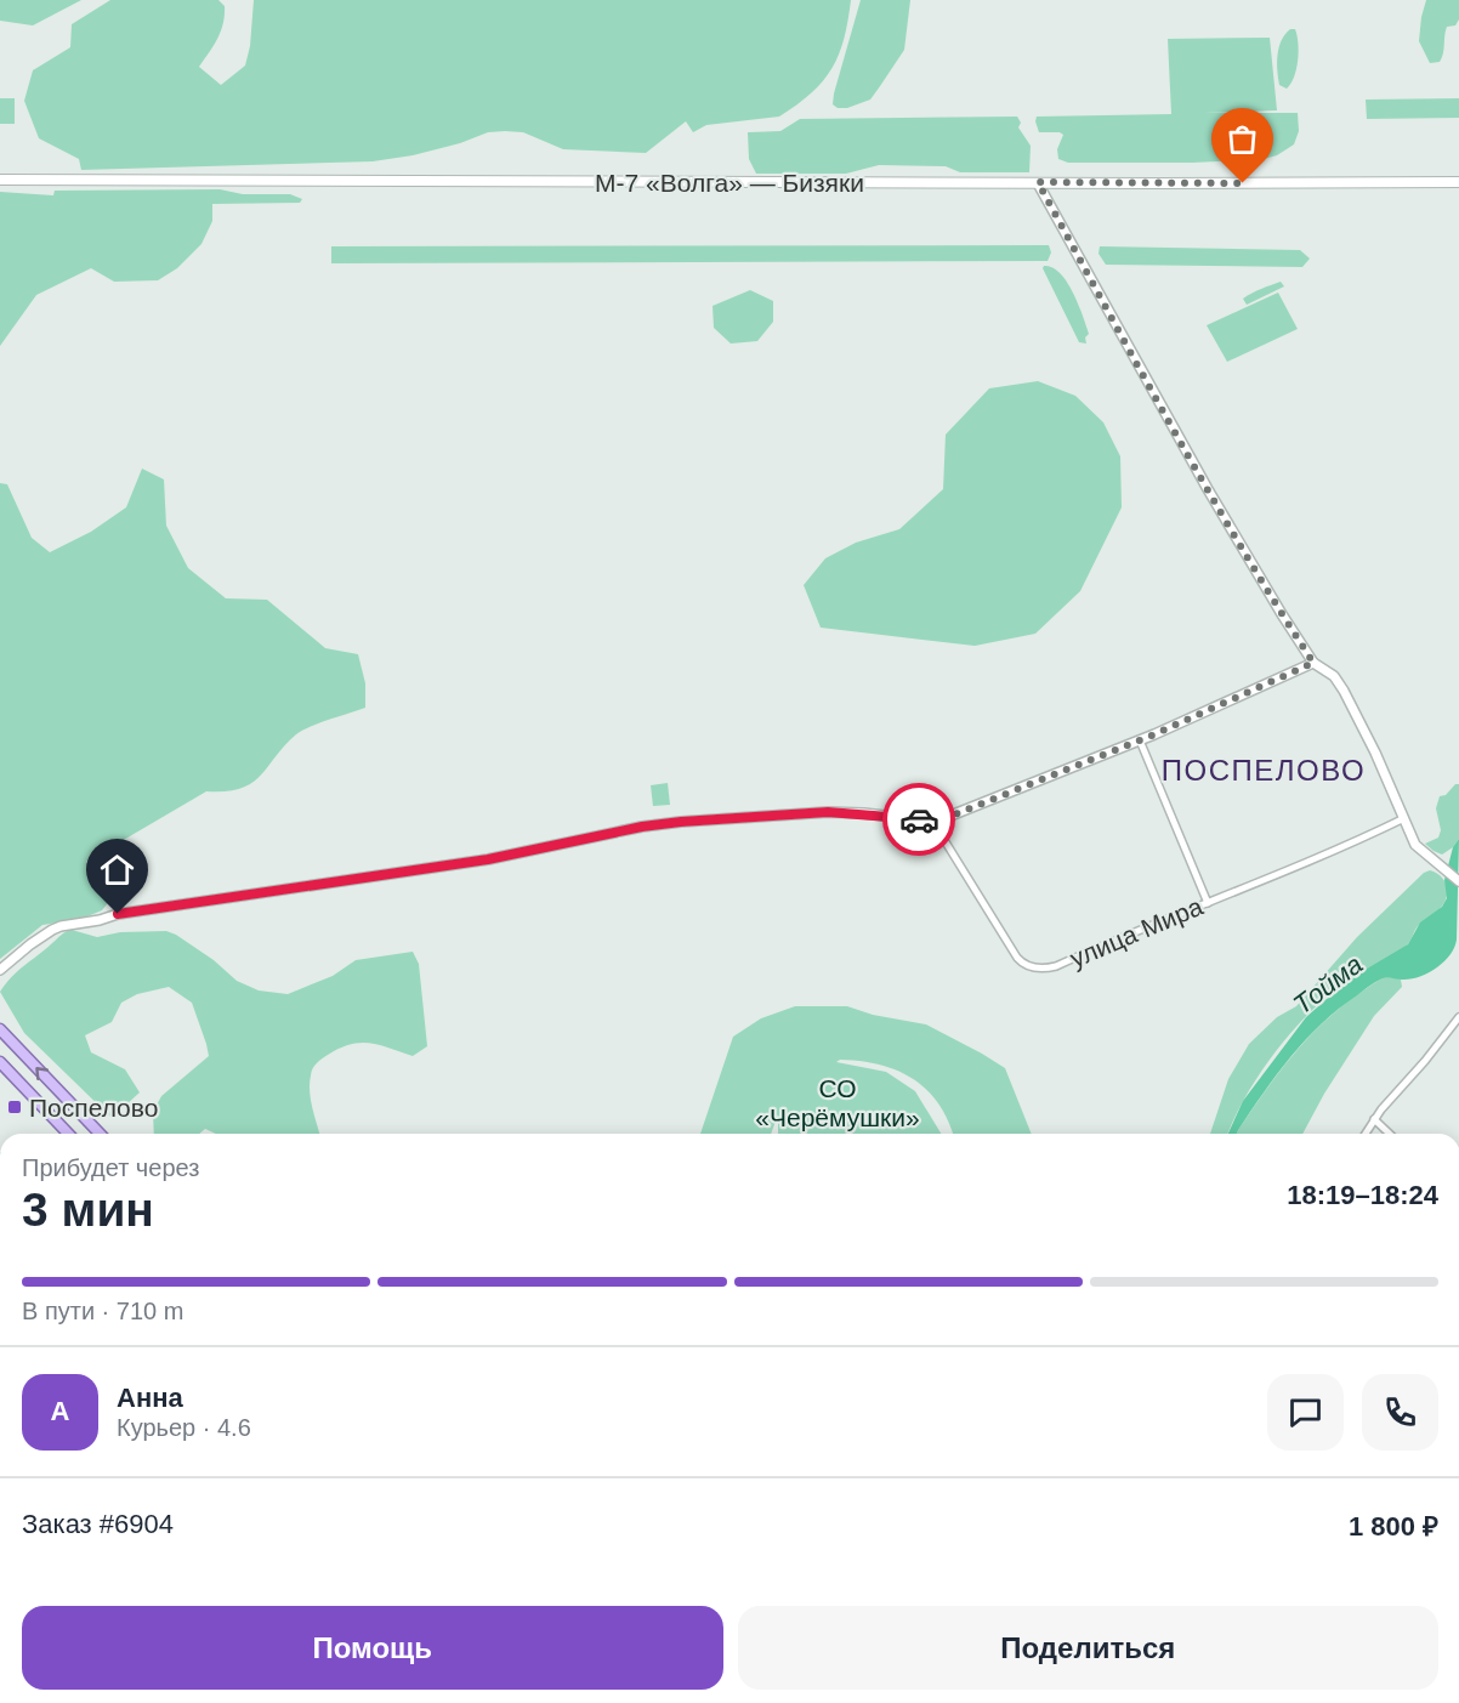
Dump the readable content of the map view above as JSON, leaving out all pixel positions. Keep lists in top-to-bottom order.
{
  "streets": {
    "main road": ["М-7 «Волга» — Бизяки"],
    "street": ["улица Мира"]
  },
  "districts": ["ПОСПЕЛОВО"],
  "water": ["Тойма"],
  "parks": ["СО «Черёмушки»"],
  "places": {
    "transit": ["Поспелово"]
  },
  "page": {
    "heading": ["3 мин", "Прибудет через", "18:19–18:24"],
    "panel": [
      "Анна",
      "Курьер · 4.6",
      "Заказ #6904",
      "1 800 ₽"
    ],
    "bar": "В пути · 710 m",
    "round": "А",
    "buttons": ["Помощь", "Поделиться"]
  }
}
